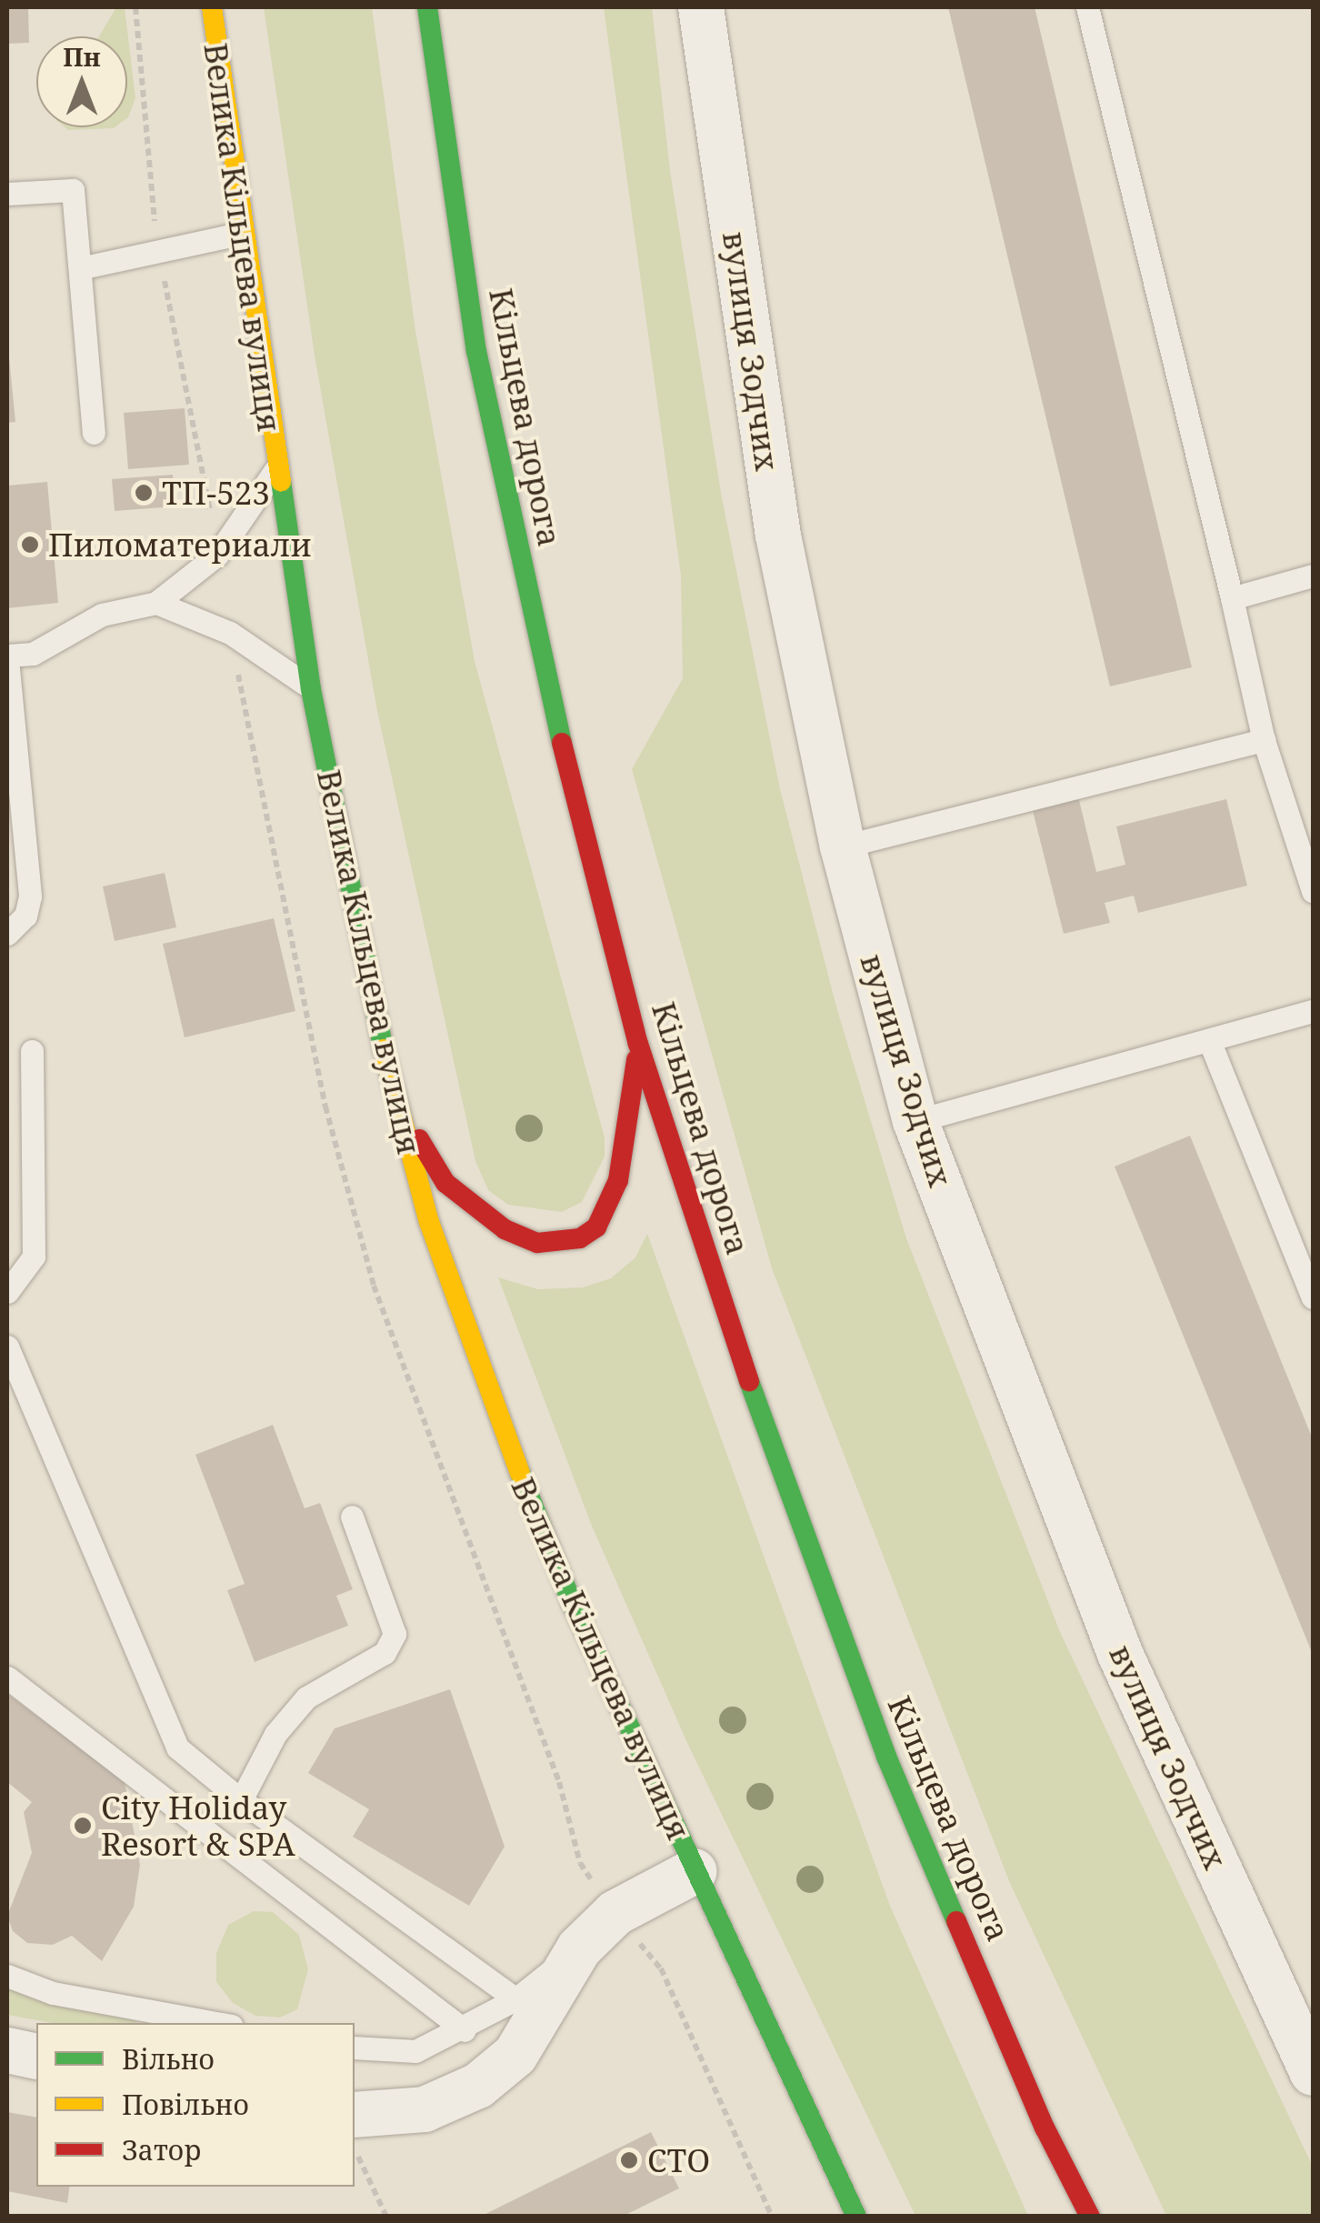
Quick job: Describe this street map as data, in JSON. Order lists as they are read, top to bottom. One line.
{"streets":{"highway":["Велика Кільцева вулиця","Кільцева дорога"],"street":["вулиця Зодчих"]},"places":["ТП-523","Пиломатериали","City Holiday Resort & SPA","СТО"],"legend":["Вільно","Повільно","Затор"],"north":"top"}
